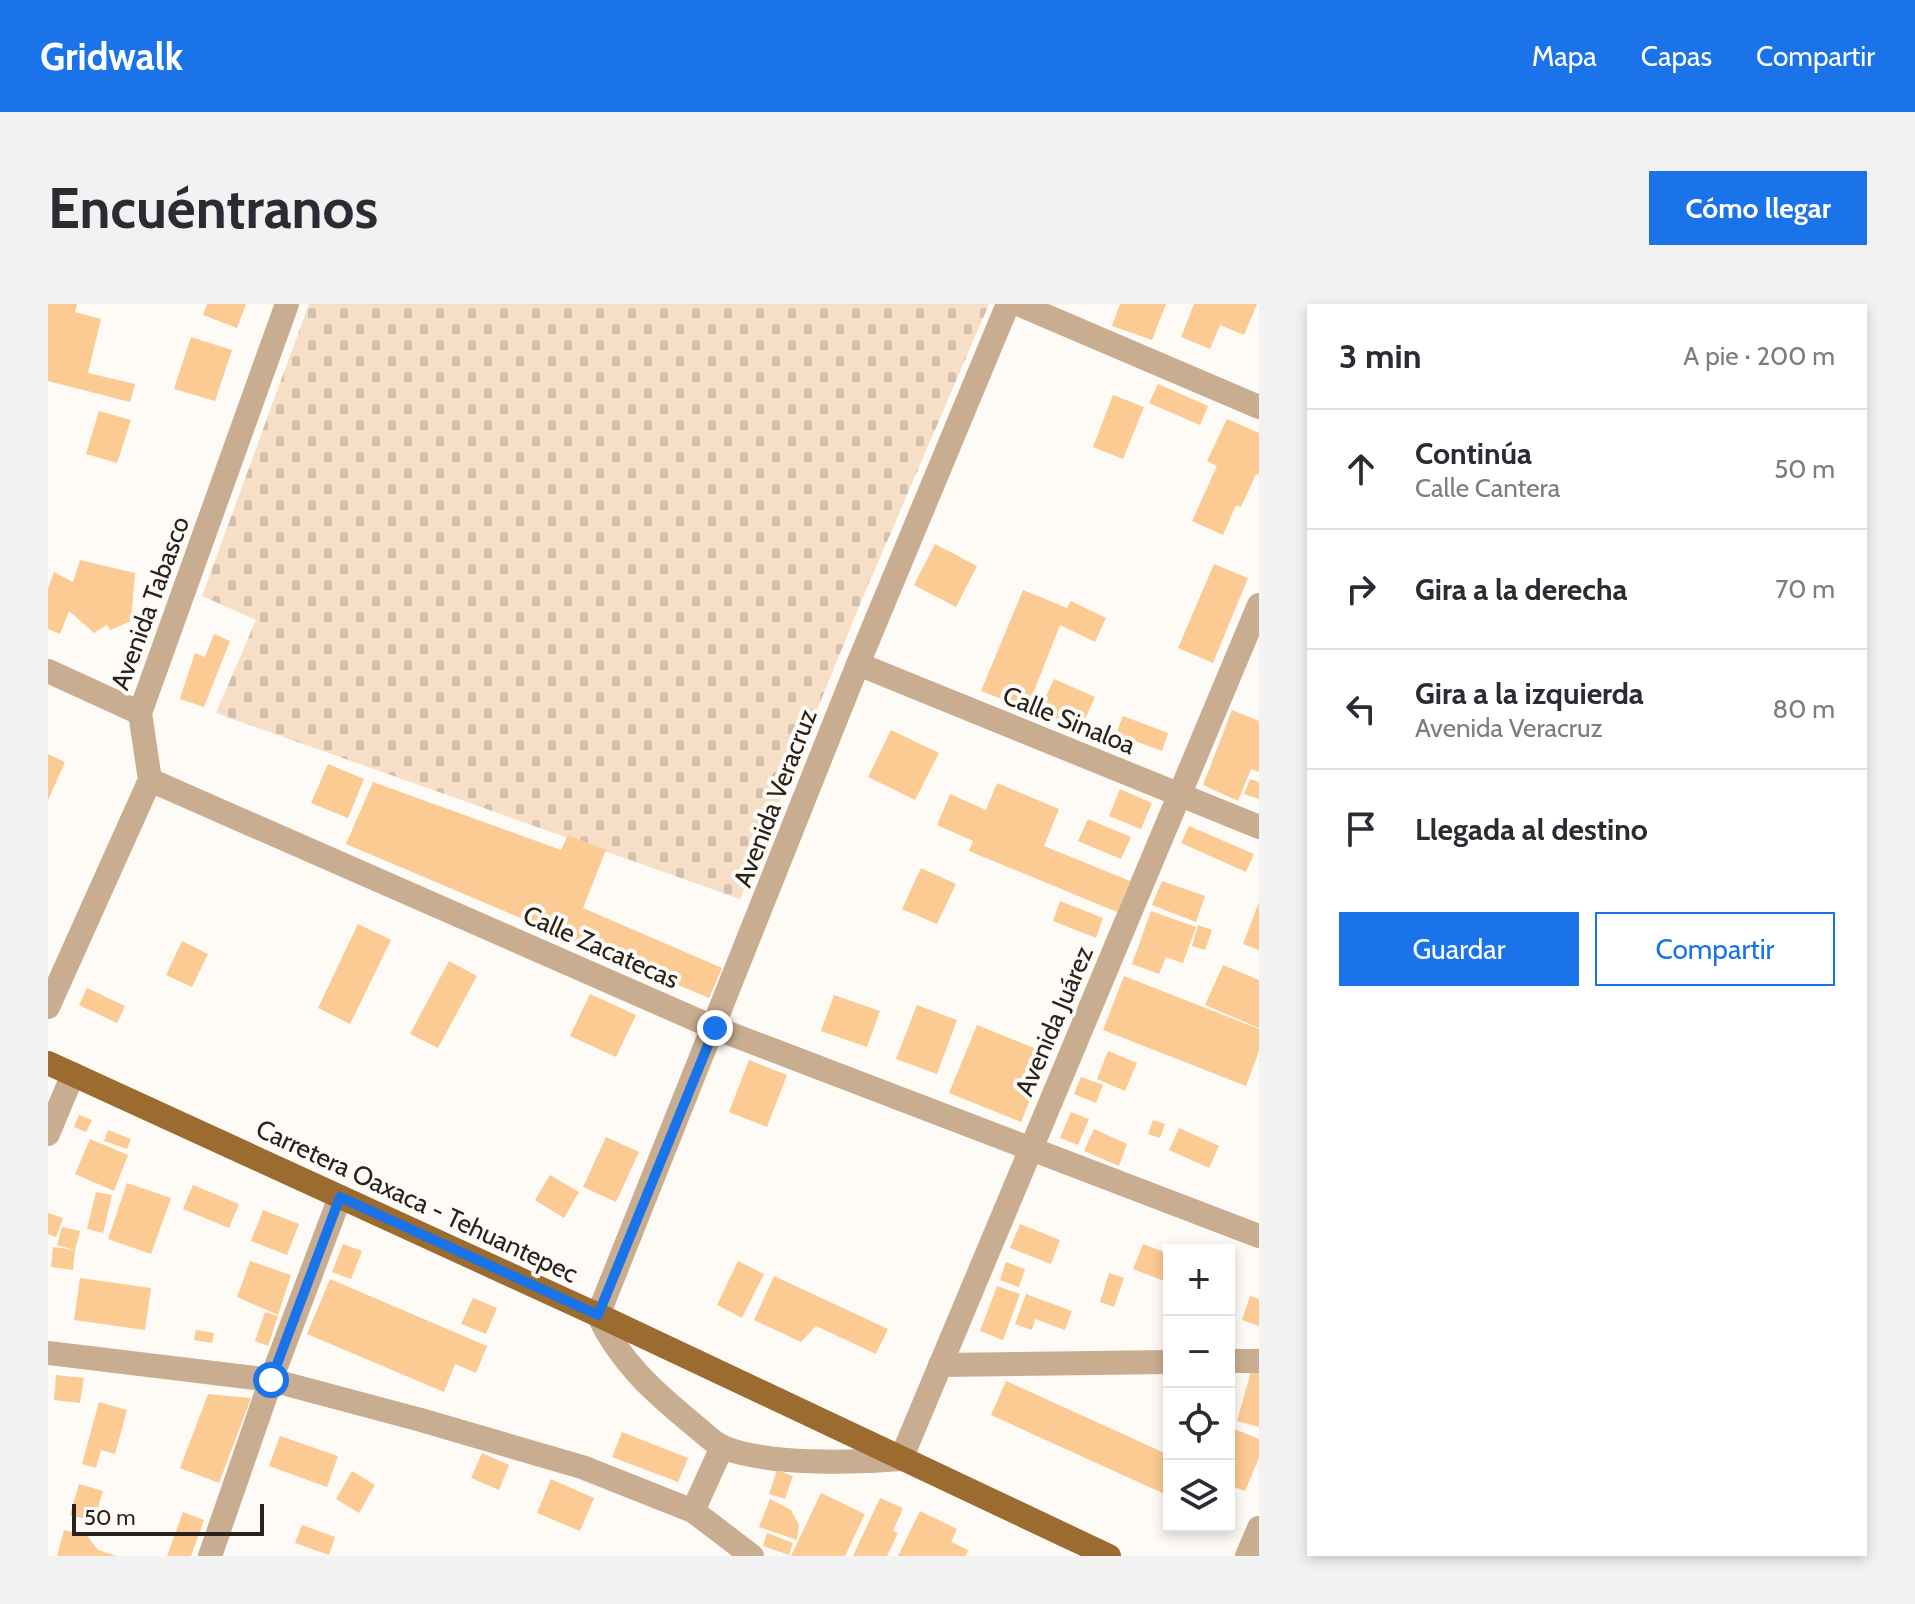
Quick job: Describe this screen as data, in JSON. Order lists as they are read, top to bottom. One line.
{"streets":{"main road":["Carretera Oaxaca - Tehuantepec"],"street":["Avenida Tabasco","Calle Sinaloa","Avenida Veracruz","Calle Zacatecas","Avenida Juárez"]},"crossings":[["Avenida Tabasco","Calle Zacatecas"],["Calle Sinaloa","Avenida Veracruz"],["Calle Sinaloa","Avenida Juárez"],["Avenida Veracruz","Calle Zacatecas"],["Avenida Veracruz","Carretera Oaxaca - Tehuantepec"],["Calle Zacatecas","Avenida Juárez"],["Avenida Juárez","Carretera Oaxaca - Tehuantepec"]],"scale_bar":"50 m","page":{"header":"Gridwalk","nav":["Mapa","Capas","Compartir"],"buttons":["Cómo llegar",["Guardar","Compartir"]],"title":"Encuéntranos","heading":["3 min","A pie · 200 m"],"list":[["Continúa","Calle Cantera","50 m"],["Gira a la derecha","70 m"],["Gira a la izquierda","Avenida Veracruz","80 m"],"Llegada al destino"],"map_buttons":["+","−"],"scale":"50 m"}}
